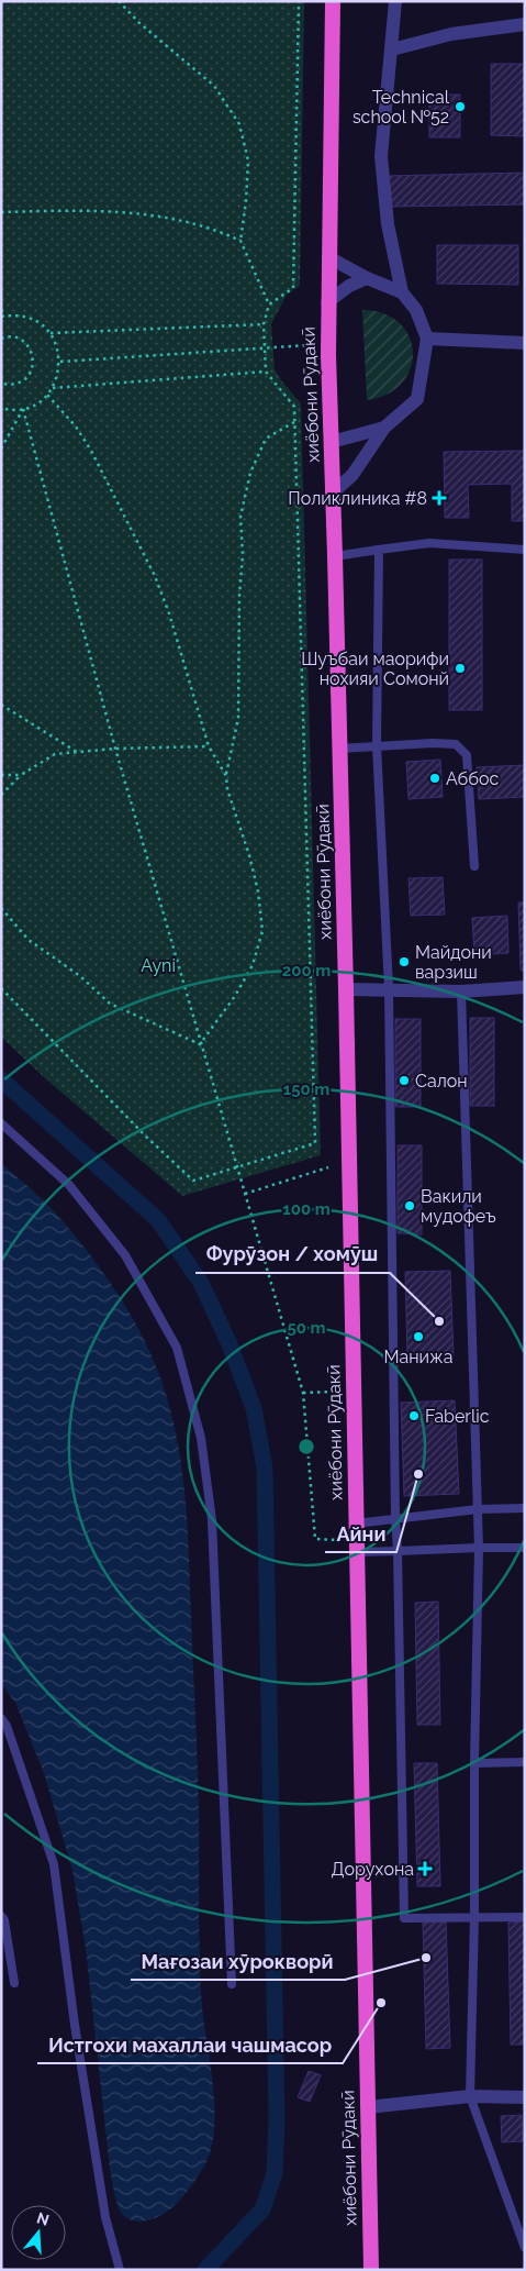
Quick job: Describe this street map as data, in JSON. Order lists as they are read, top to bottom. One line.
{"streets":{"highway":["хиёбони Рӯдакӣ"]},"parks":["Ayni"],"places":{"other":["Technical school №52","Шуъбаи маорифи нохияи Сомонй","Аббос","Майдони варзиш","Салон","Вакили мудофеъ","Фурӯзон / хомӯш","Манижа","Faberlic","Айни","Мағозаи хӯрокворӣ","Истгохи махаллаи чашмасор"],"health":["Поликлиника #8","Дорухона"]},"north":"top","rings":["200 m","150 m","100 m","50 m"]}
